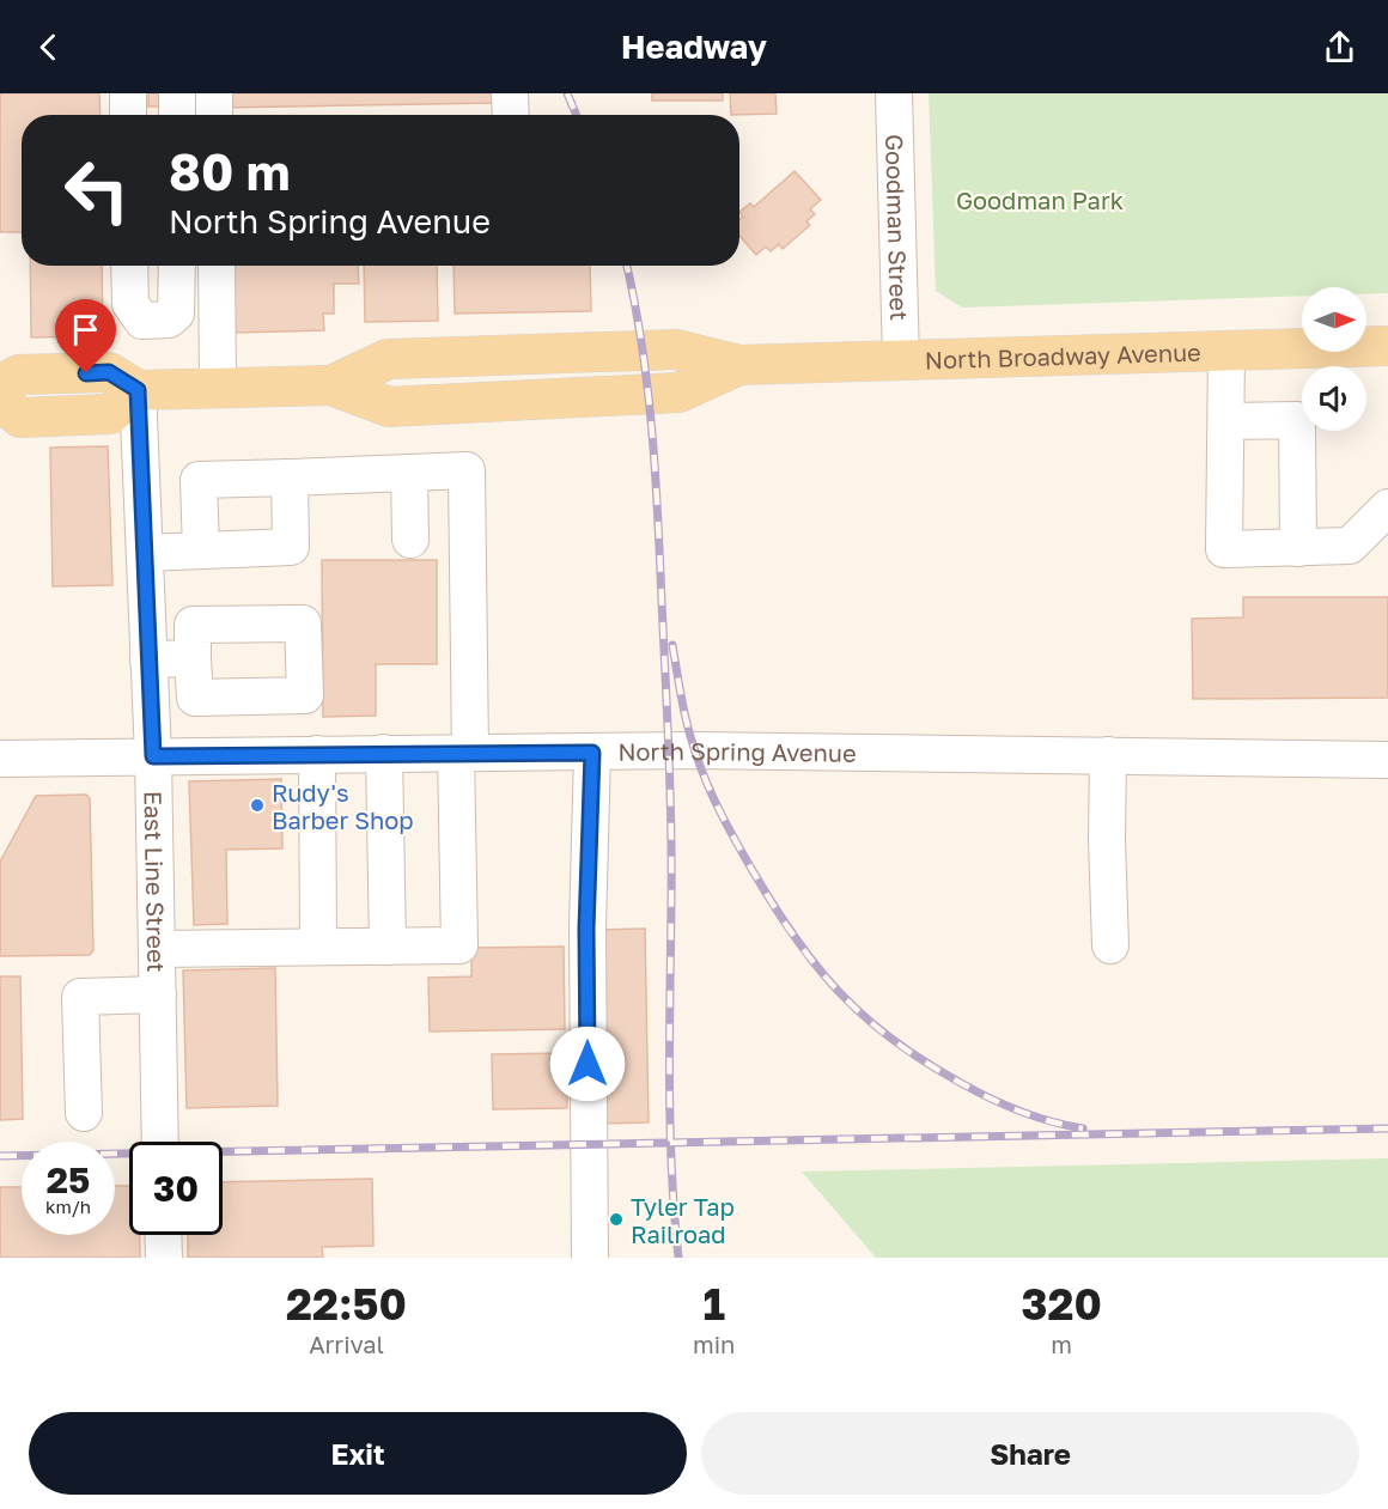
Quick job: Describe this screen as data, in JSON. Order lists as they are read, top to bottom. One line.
{"streets":{"main road":["North Broadway Avenue"],"street":["Goodman Street","North Spring Avenue","East Line Street"]},"crossings":[["Goodman Street","North Broadway Avenue"],["North Broadway Avenue","East Line Street"],["North Spring Avenue","East Line Street"]],"parks":["Goodman Park"],"places":["Rudy's Barber Shop","Tyler Tap Railroad"],"north":"right","page":{"header":"Headway","turn":["80 m","North Spring Avenue"],"speed":"25 km/h","limit":"30","eta":["22:50","Arrival","1","min","320","m"],"buttons":["Exit","Share"]}}
